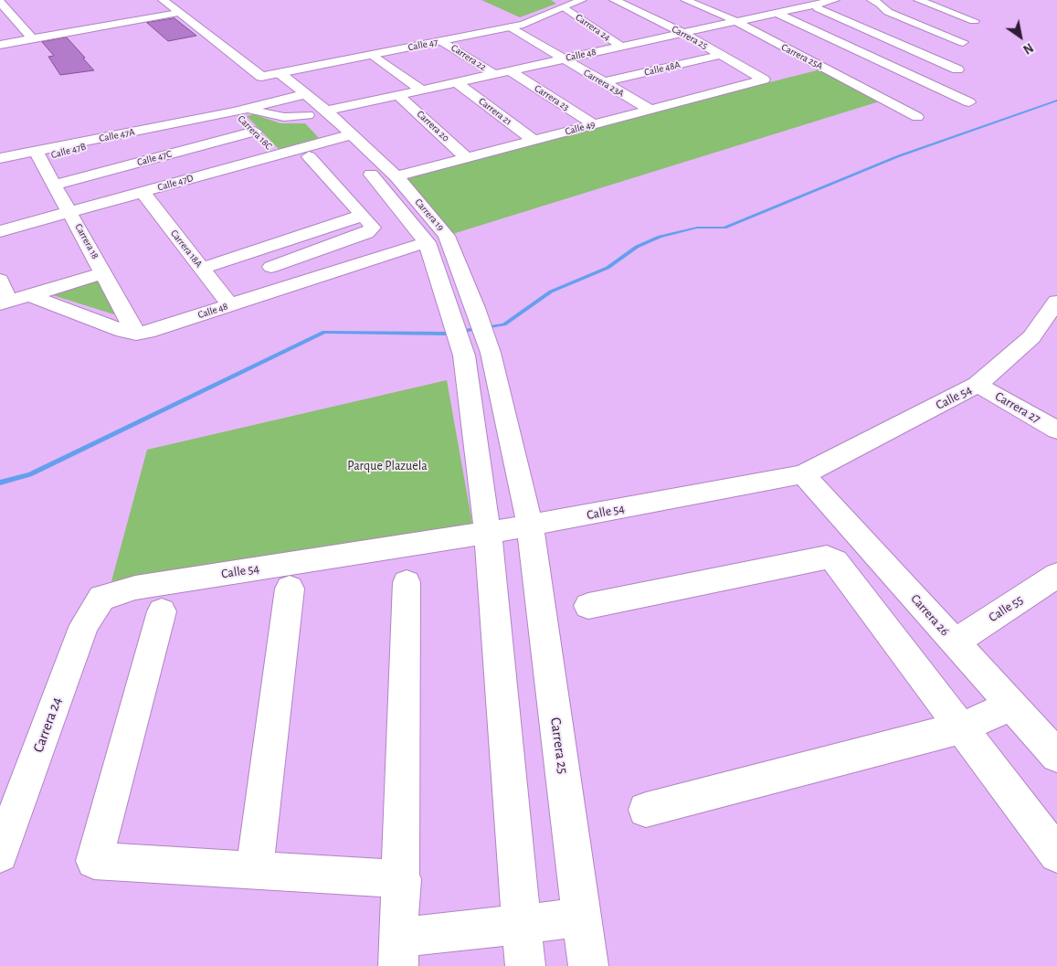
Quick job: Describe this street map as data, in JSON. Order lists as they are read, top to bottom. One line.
{"streets":{"street":["Carrera 24","Carrera 25","Calle 47","Calle 48","Carrera 25A","Carrera 22","Calle 48A","Carrera 23A","Carrera 23","Carrera 21","Carrera 20","Calle 49","Carrera 18C","Calle 47A","Calle 47B","Calle 47C","Calle 47D","Carrera 19","Carrera 18","Carrera 18A","Calle 54","Carrera 27","Calle 55","Carrera 26"]},"crossings":[["Carrera 24","Calle 47"],["Carrera 24","Calle 48"],["Carrera 24","Calle 54"],["Carrera 25","Calle 48"],["Carrera 25","Calle 48A"],["Carrera 25","Calle 49"],["Carrera 25","Carrera 19"],["Carrera 25","Calle 54"],["Calle 47","Carrera 22"],["Calle 47","Carrera 23A"],["Calle 47","Carrera 20"],["Calle 47","Carrera 19"],["Calle 48","Carrera 25A"],["Calle 48","Carrera 22"],["Calle 48","Carrera 23A"],["Calle 48","Carrera 23"],["Calle 48","Carrera 21"],["Calle 48","Carrera 20"],["Calle 48","Carrera 19"],["Calle 48","Carrera 18"],["Calle 48","Carrera 18A"],["Calle 48A","Carrera 23A"],["Carrera 23A","Calle 49"],["Carrera 23","Calle 49"],["Carrera 21","Calle 49"],["Carrera 20","Calle 49"],["Calle 49","Carrera 19"],["Carrera 18C","Calle 47A"],["Carrera 18C","Calle 47C"],["Carrera 18C","Calle 47D"],["Calle 47A","Calle 47B"],["Calle 47B","Carrera 18"],["Calle 47C","Carrera 18"],["Calle 47D","Carrera 19"],["Calle 47D","Carrera 18"],["Calle 47D","Carrera 18A"],["Carrera 19","Calle 54"],["Calle 54","Carrera 27"],["Calle 54","Carrera 26"],["Calle 55","Carrera 26"]],"parks":["Parque Plazuela"],"north":"bottom right"}
